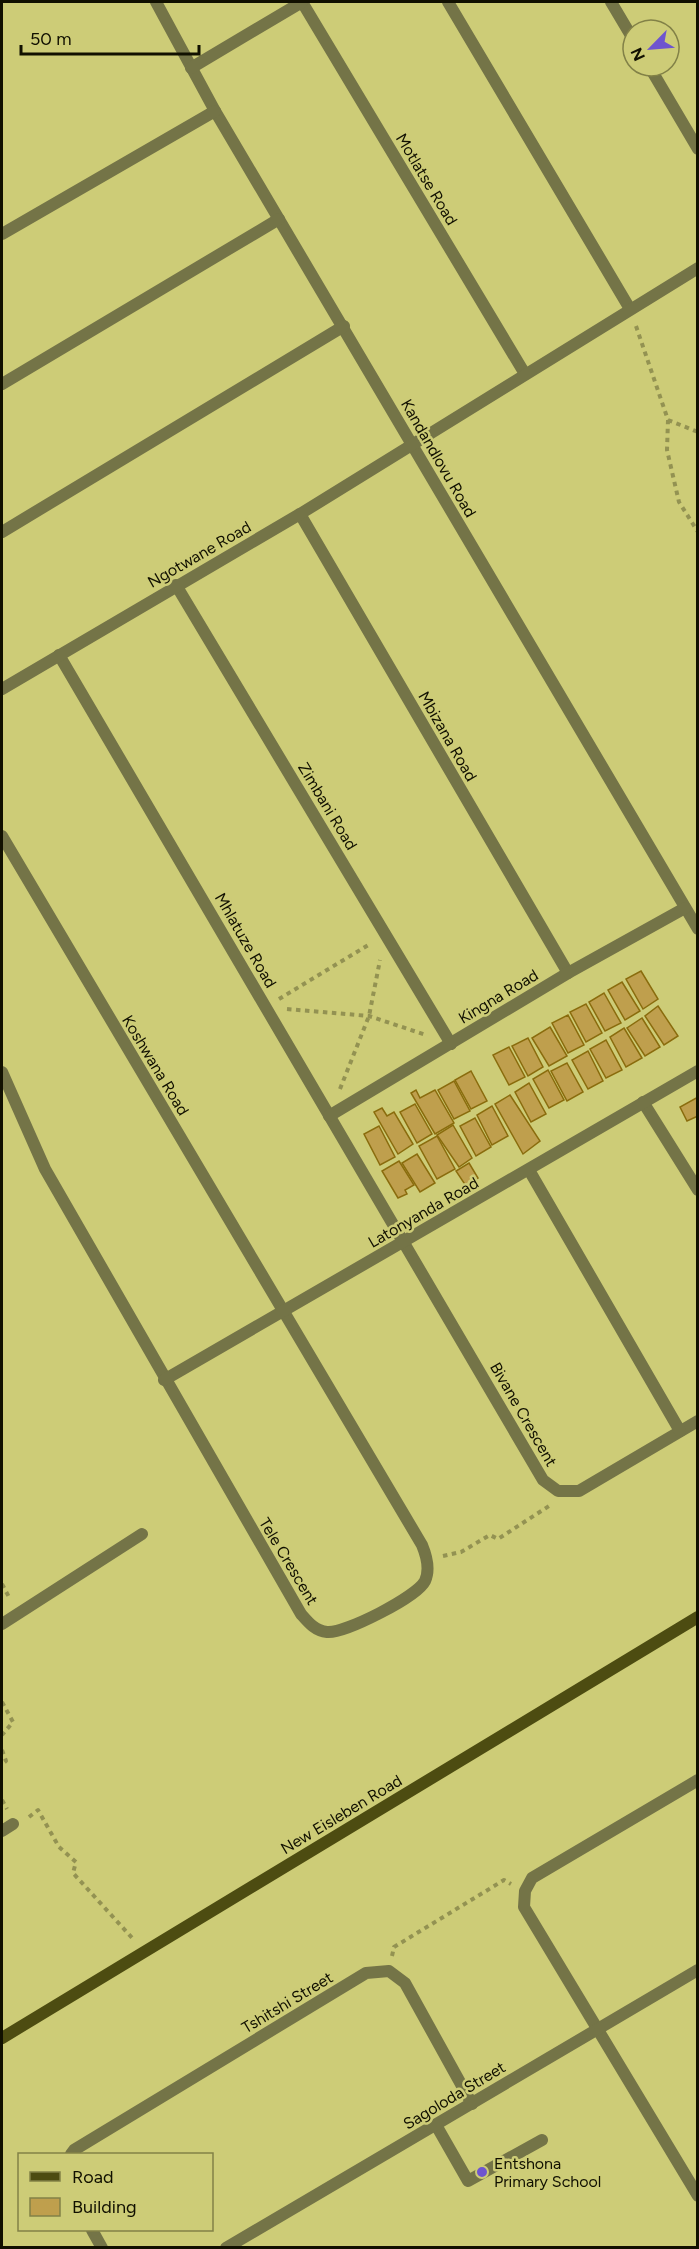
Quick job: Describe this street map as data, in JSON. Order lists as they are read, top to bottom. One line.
{"streets":{"main road":["New Eisleben Road"],"street":["Motlatse Road","Kandandlovu Road","Ngotwane Road","Mbizana Road","Zimbani Road","Mhlatuze Road","Kingna Road","Koshwana Road","Latonyanda Road","Bivane Crescent","Tele Crescent","Tshitshi Street","Sagoloda Street"]},"crossings":[["Motlatse Road","Ngotwane Road"],["Kandandlovu Road","Ngotwane Road"],["Kandandlovu Road","Kingna Road"],["Ngotwane Road","Mbizana Road"],["Ngotwane Road","Zimbani Road"],["Ngotwane Road","Mhlatuze Road"],["Mbizana Road","Kingna Road"],["Zimbani Road","Kingna Road"],["Mhlatuze Road","Kingna Road"],["Mhlatuze Road","Latonyanda Road"],["Mhlatuze Road","Bivane Crescent"],["Koshwana Road","Latonyanda Road"],["Latonyanda Road","Bivane Crescent"],["Latonyanda Road","Tele Crescent"]],"places":["Entshona Primary School"],"legend":["Road","Building"],"scale_bar":"50 m","north":"bottom left"}
